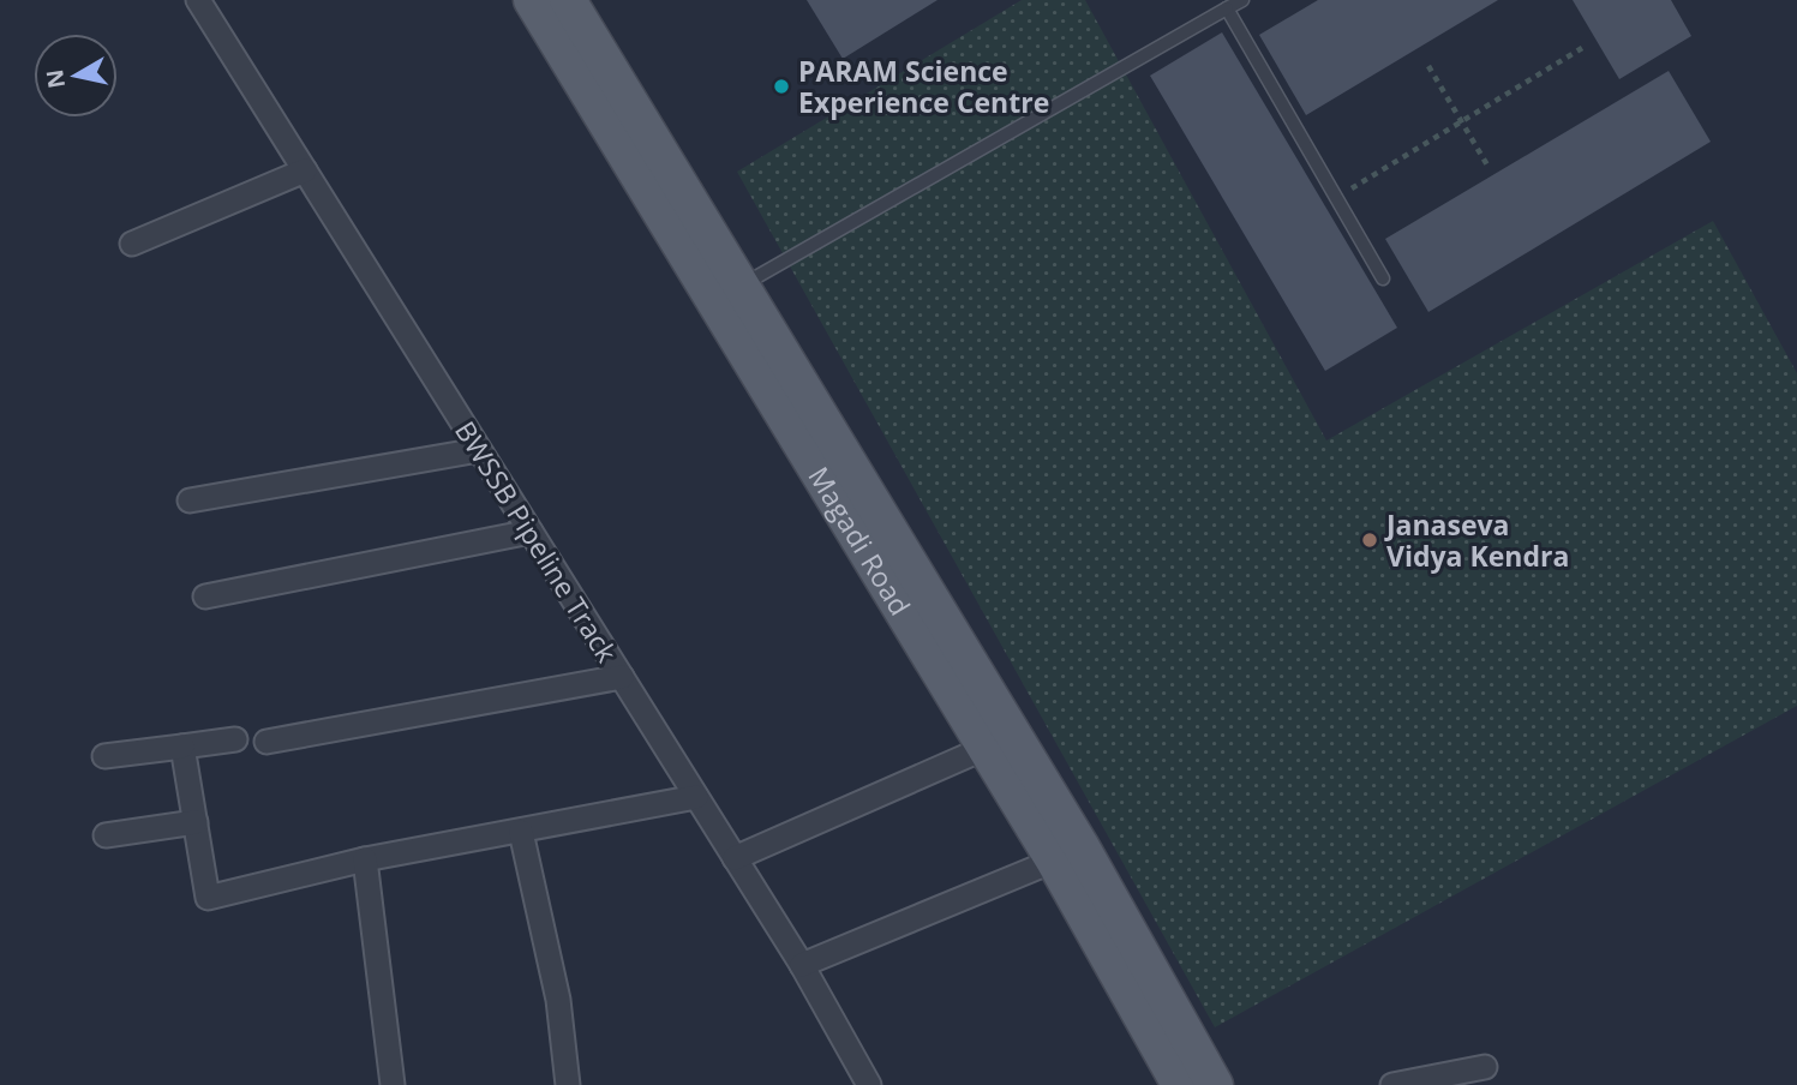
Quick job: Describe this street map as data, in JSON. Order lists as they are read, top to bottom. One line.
{"streets":{"main road":["Magadi Road"],"street":["BWSSB Pipeline Track"]},"places":["PARAM Science Experience Centre","Janaseva Vidya Kendra"],"north":"left"}
